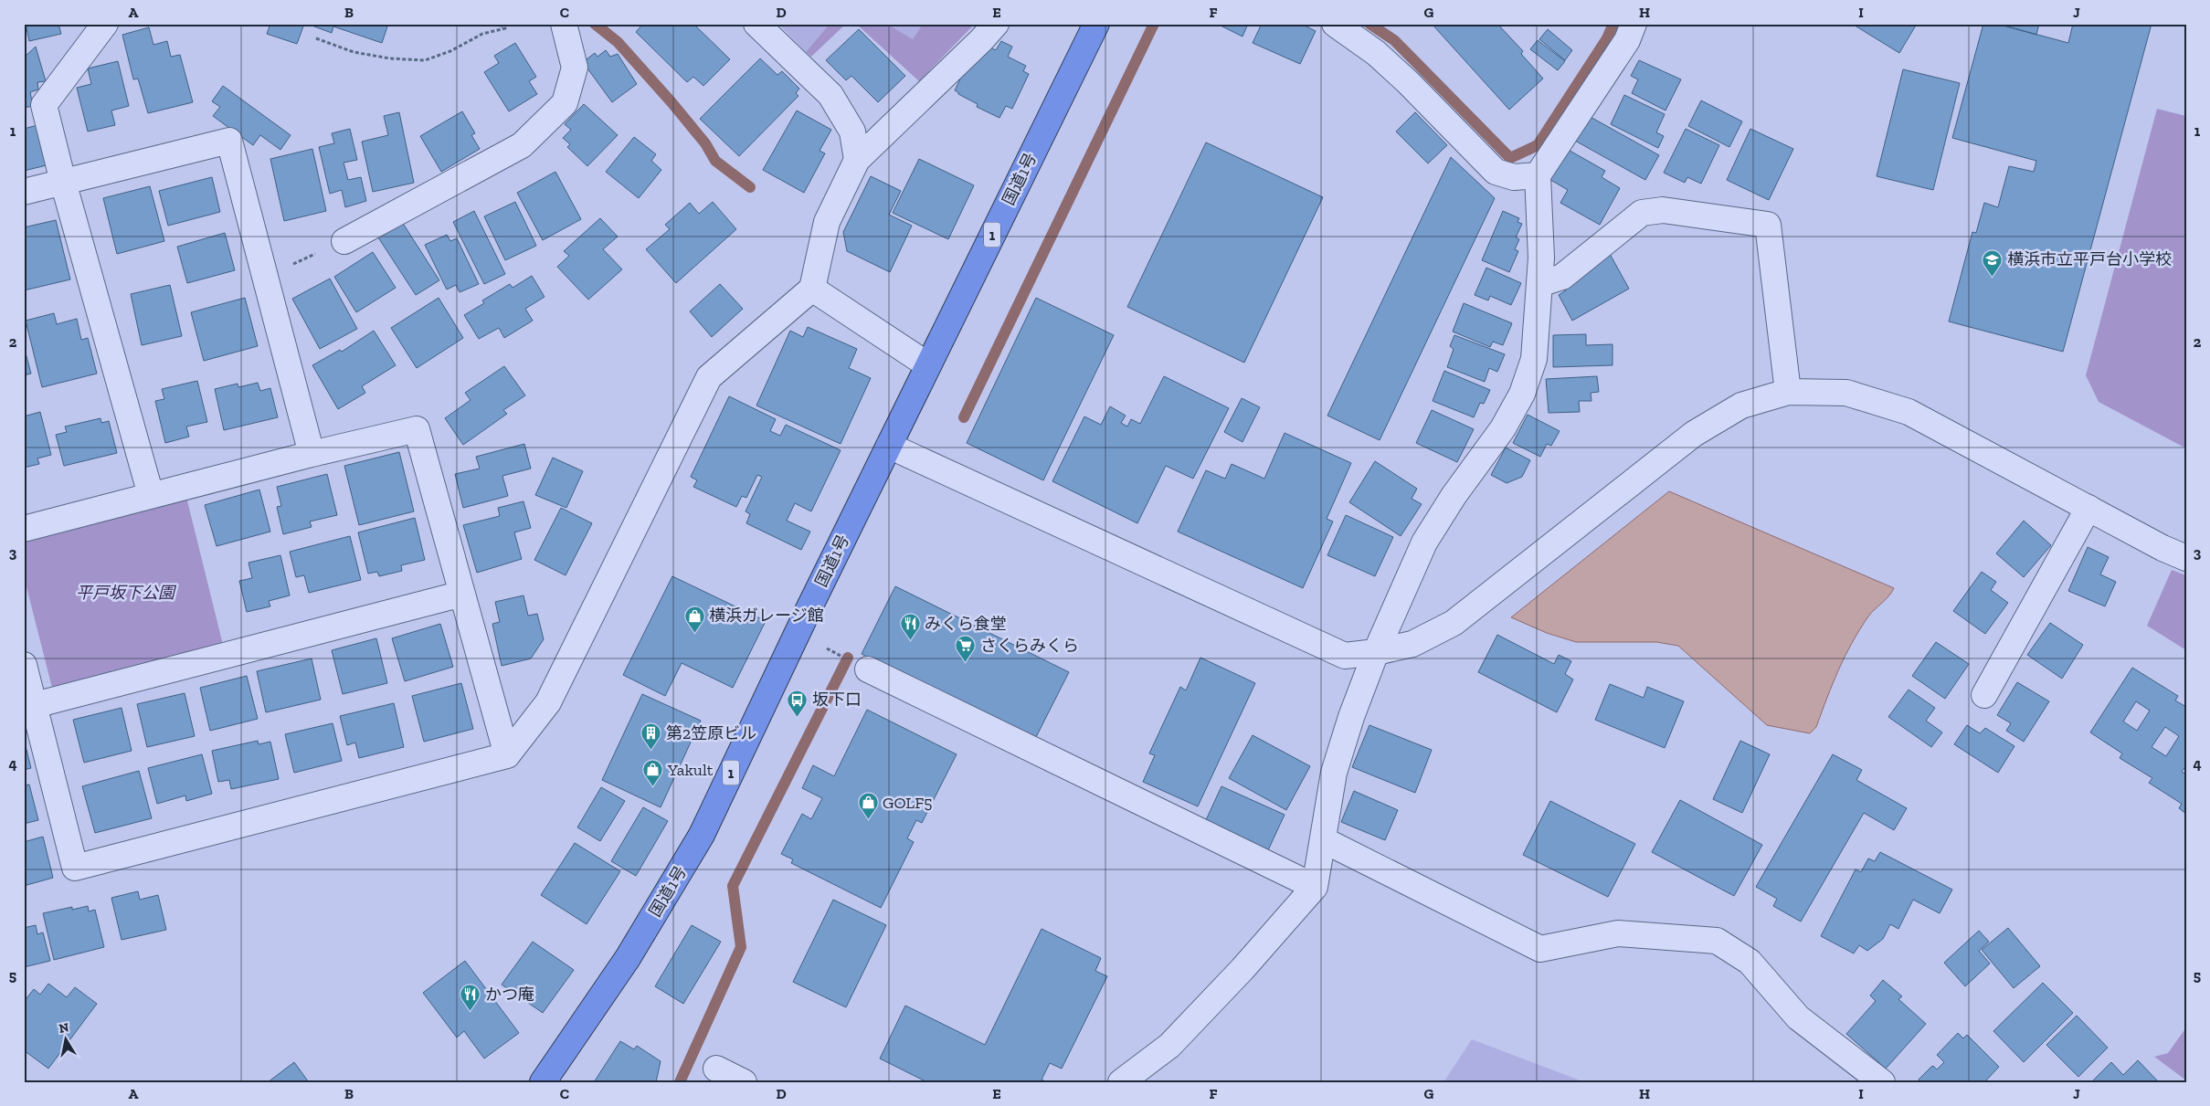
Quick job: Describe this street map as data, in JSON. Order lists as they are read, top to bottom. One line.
{"streets":{"highway":["国道1号","1"]},"parks":["平戸坂下公園"],"places":{"school or university":["横浜市立平戸台小学校"],"shop":["横浜ガレージ館","Yakult","GOLF5"],"restaurant":["みくら食堂","かつ庵"],"supermarket":["さくらみくら"],"bus stop":["坂下口"],"building":["第2笠原ビル"]},"north":"top","grid":{"columns":["A","B","C","D","E","F","G","H","I","J"],"rows":["1","2","3","4","5"]}}
